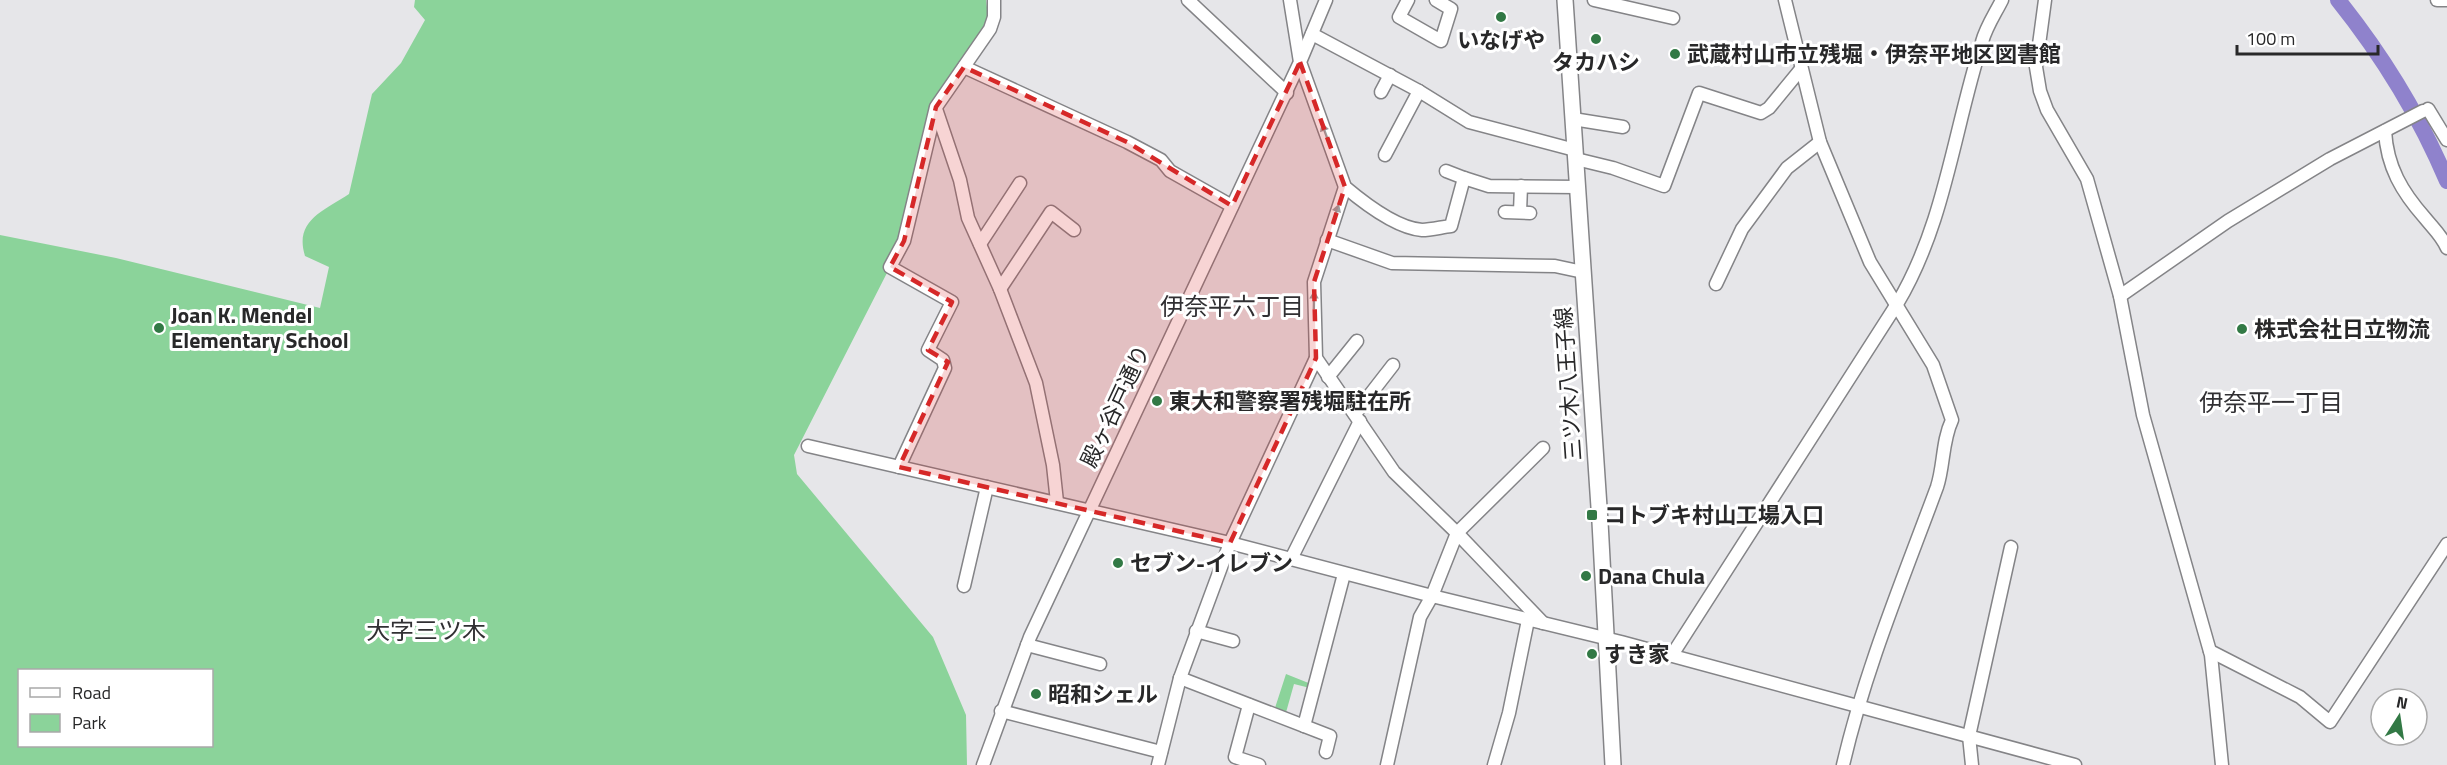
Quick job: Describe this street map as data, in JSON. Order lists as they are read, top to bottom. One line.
{"streets":{"main road":["三ツ木八王子線"],"street":["殿ヶ谷戸通り"]},"districts":["伊奈平六丁目","伊奈平一丁目","大字三ツ木"],"places":{"other":["いなげや","タカハシ","武蔵村山市立残堀・伊奈平地区図書館","Joan K. Mendel Elementary School","株式会社日立物流","東大和警察署残堀駐在所","セブン-イレブン","Dana Chula","すき家","昭和シェル"],"transit":["コトブキ村山工場入口"]},"legend":["Road","Park"],"scale_bar":"100 m","north":"top"}
